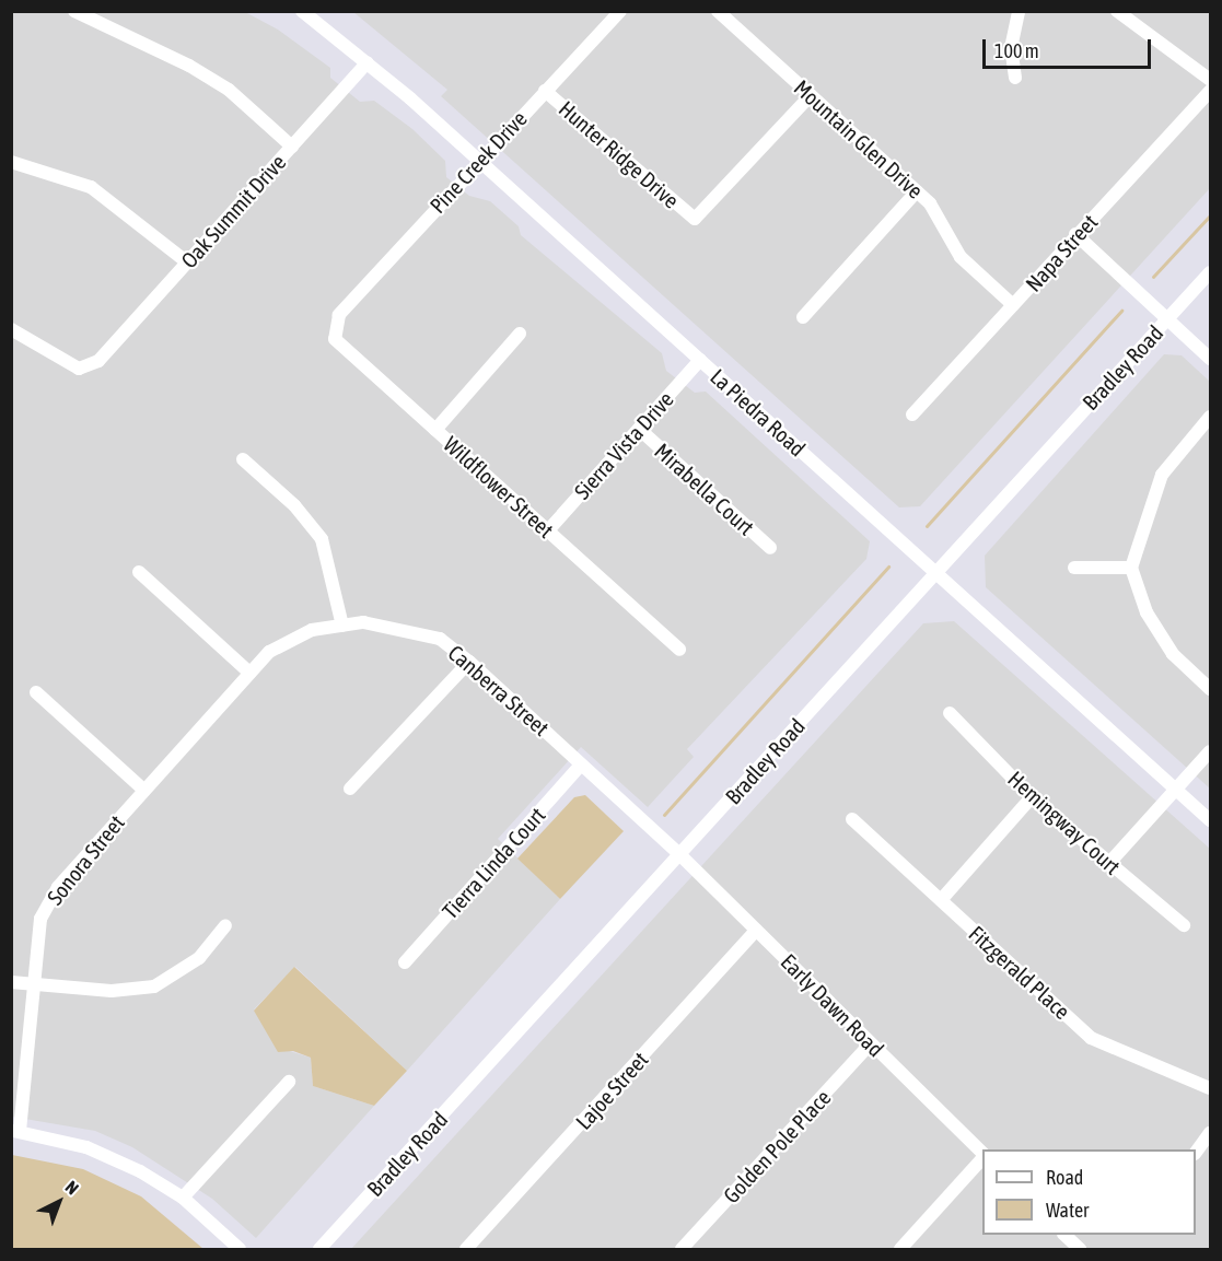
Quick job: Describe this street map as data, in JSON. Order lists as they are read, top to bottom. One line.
{"streets":{"street":["Mountain Glen Drive","Hunter Ridge Drive","Pine Creek Drive","Oak Summit Drive","Napa Street","Bradley Road","La Piedra Road","Sierra Vista Drive","Wildflower Street","Mirabella Court","Canberra Street","Hemingway Court","Sonora Street","Tierra Linda Court","Fitzgerald Place","Early Dawn Road","Lajoe Street","Golden Pole Place"]},"crossings":[["Mountain Glen Drive","Hunter Ridge Drive"],["Mountain Glen Drive","Napa Street"],["Hunter Ridge Drive","Pine Creek Drive"],["Pine Creek Drive","La Piedra Road"],["Pine Creek Drive","Wildflower Street"],["Oak Summit Drive","La Piedra Road"],["Bradley Road","La Piedra Road"],["Bradley Road","Canberra Street"],["Bradley Road","Early Dawn Road"],["La Piedra Road","Sierra Vista Drive"],["Sierra Vista Drive","Wildflower Street"],["Sierra Vista Drive","Mirabella Court"],["Canberra Street","Sonora Street"],["Canberra Street","Tierra Linda Court"],["Canberra Street","Early Dawn Road"],["Early Dawn Road","Lajoe Street"],["Early Dawn Road","Golden Pole Place"]],"legend":["Road","Water"],"scale_bar":"100 m","north":"top right"}
